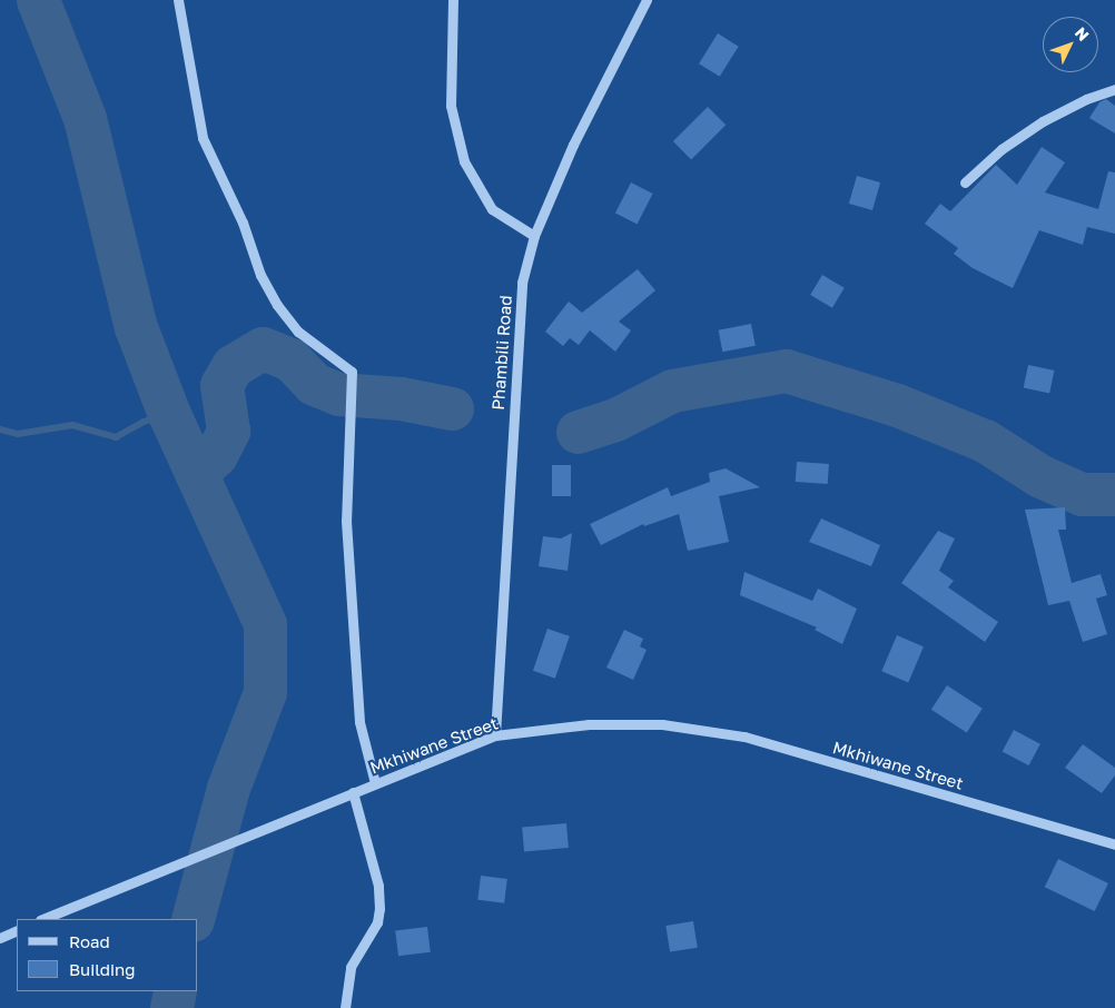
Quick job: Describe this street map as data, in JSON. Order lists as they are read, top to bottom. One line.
{"streets":{"street":["Phambili Road","Mkhiwane Street"]},"crossings":[["Phambili Road","Mkhiwane Street"]],"legend":["Road","Building"],"north":"top right"}
